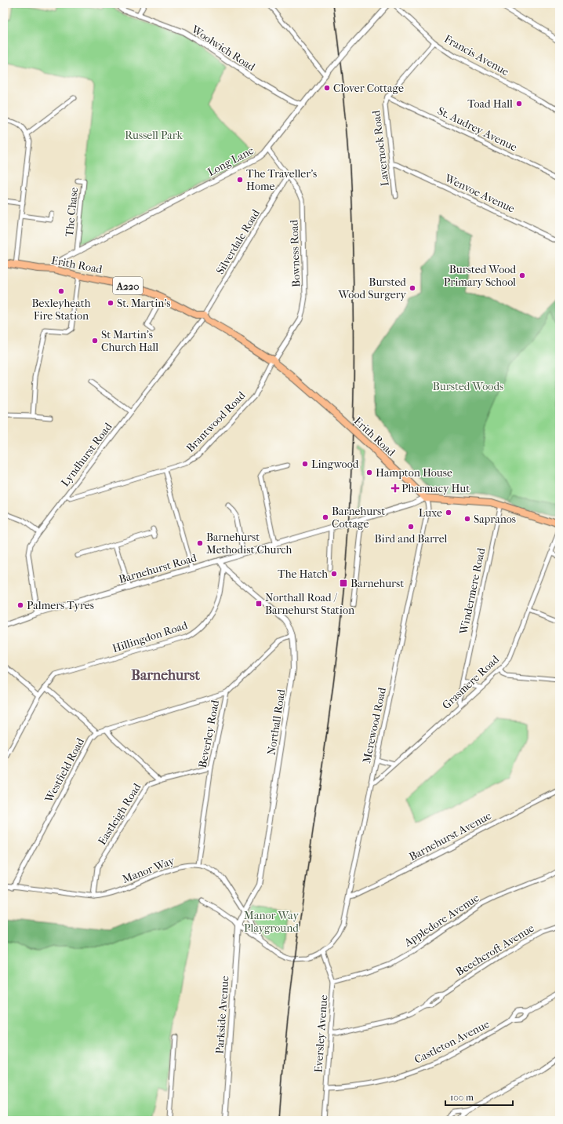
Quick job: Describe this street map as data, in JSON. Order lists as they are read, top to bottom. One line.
{"streets":{"main road":["Erith Road","A220"],"street":["Woolwich Road","Francis Avenue","St. Audrey Avenue","Lavernock Road","Long Lane","Wenvoe Avenue","The Chase","Silverdale Road","Bowness Road","Brantwood Road","Lyndhurst Road","Barnehurst Road","Windermere Road","Hillingdon Road","Grasmere Road","Northall Road","Merewood Road","Beverley Road","Westfield Road","Eastleigh Road","Barnehurst Avenue","Manor Way","Appledore Avenue","Beechcroft Avenue","Parkside Avenue","Eversley Avenue","Castleton Avenue"]},"crossings":[["Woolwich Road","Long Lane"],["Francis Avenue","Lavernock Road"],["St. Audrey Avenue","Lavernock Road"],["Lavernock Road","Wenvoe Avenue"],["Long Lane","The Chase"],["Long Lane","Bowness Road"],["Long Lane","Erith Road"],["Silverdale Road","Bowness Road"],["Silverdale Road","Erith Road"],["Silverdale Road","Lyndhurst Road"],["Bowness Road","Erith Road"],["Bowness Road","Brantwood Road"],["Erith Road","Brantwood Road"],["Erith Road","Lyndhurst Road"],["Erith Road","Barnehurst Road"],["Erith Road","Merewood Road"],["Brantwood Road","Lyndhurst Road"],["Lyndhurst Road","Barnehurst Road"],["Barnehurst Road","Northall Road"],["Barnehurst Road","Merewood Road"],["Windermere Road","Grasmere Road"],["Hillingdon Road","Northall Road"],["Grasmere Road","Merewood Road"],["Northall Road","Beverley Road"],["Northall Road","Manor Way"],["Northall Road","Parkside Avenue"],["Merewood Road","Barnehurst Avenue"],["Merewood Road","Manor Way"],["Merewood Road","Parkside Avenue"],["Merewood Road","Eversley Avenue"],["Beverley Road","Westfield Road"],["Beverley Road","Eastleigh Road"],["Beverley Road","Manor Way"],["Westfield Road","Manor Way"],["Eastleigh Road","Manor Way"],["Manor Way","Parkside Avenue"],["Appledore Avenue","Eversley Avenue"],["Beechcroft Avenue","Eversley Avenue"],["Eversley Avenue","Castleton Avenue"]],"districts":["Barnehurst"],"parks":["Russell Park","Bursted Woods","Manor Way Playground"],"places":{"other":["Clover Cottage","Toad Hall","The Traveller's Home","Bursted Wood Primary School","Bursted Wood Surgery","Bexleyheath Fire Station","St. Martin's","St Martin's Church Hall","Lingwood","Hampton House","Luxe","Barnehurst Cottage","Sapranos","Bird and Barrel","Barnehurst Methodist Church","The Hatch","Palmers Tyres"],"health":["Pharmacy Hut"],"transit":["Barnehurst","Northall Road / Barnehurst Station"]},"scale_bar":"100 m"}
